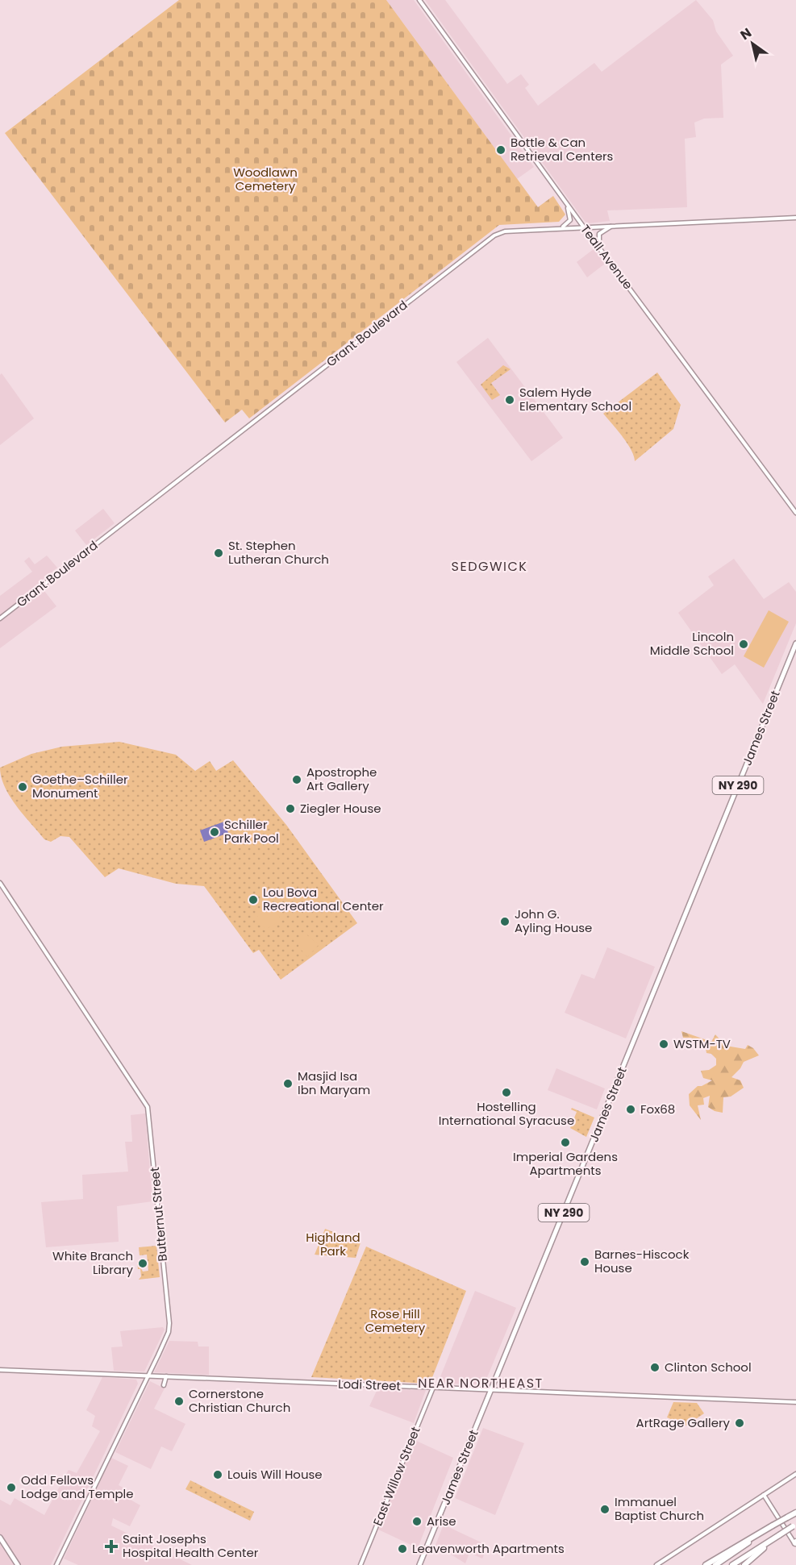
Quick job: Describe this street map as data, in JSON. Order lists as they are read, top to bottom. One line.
{"streets":{"main road":["James Street","NY 290"],"street":["Teall Avenue","Grant Boulevard","Butternut Street","Lodi Street","East Willow Street"]},"crossings":[["Teall Avenue","Grant Boulevard"],["James Street","Lodi Street"],["Butternut Street","Lodi Street"],["Lodi Street","East Willow Street"]],"districts":["SEDGWICK","NEAR NORTHEAST"],"parks":["Woodlawn Cemetery","Highland Park","Rose Hill Cemetery"],"places":{"other":["Bottle & Can Retrieval Centers","Salem Hyde Elementary School","St. Stephen Lutheran Church","Lincoln Middle School","Apostrophe Art Gallery","Goethe–Schiller Monument","Ziegler House","Schiller Park Pool","Lou Bova Recreational Center","John G. Ayling House","WSTM-TV","Masjid Isa Ibn Maryam","Hostelling International Syracuse","Fox68","Imperial Gardens Apartments","Barnes-Hiscock House","White Branch Library","Clinton School","Cornerstone Christian Church","ArtRage Gallery","Louis Will House","Odd Fellows Lodge and Temple","Immanuel Baptist Church","Arise","Leavenworth Apartments"],"health":["Saint Josephs Hospital Health Center"]},"north":"top left"}
